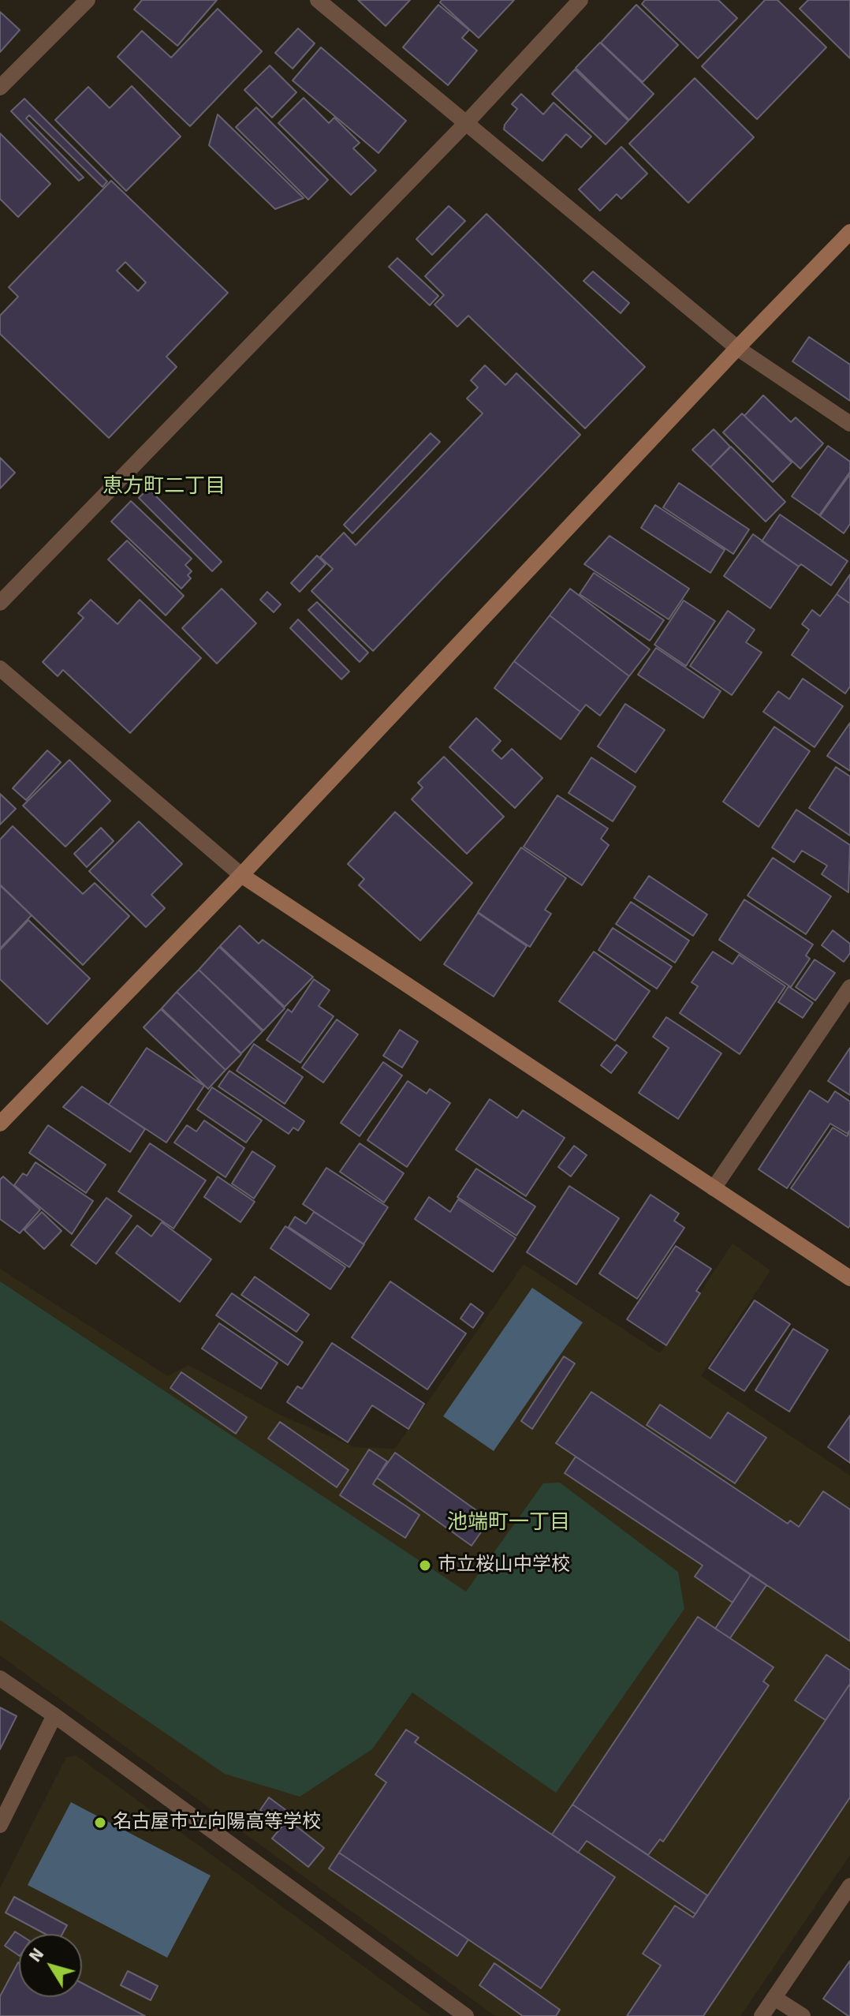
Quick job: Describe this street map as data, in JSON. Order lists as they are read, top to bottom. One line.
{"districts":["恵方町二丁目","池端町一丁目"],"places":["市立桜山中学校","名古屋市立向陽高等学校"],"north":"top left"}
